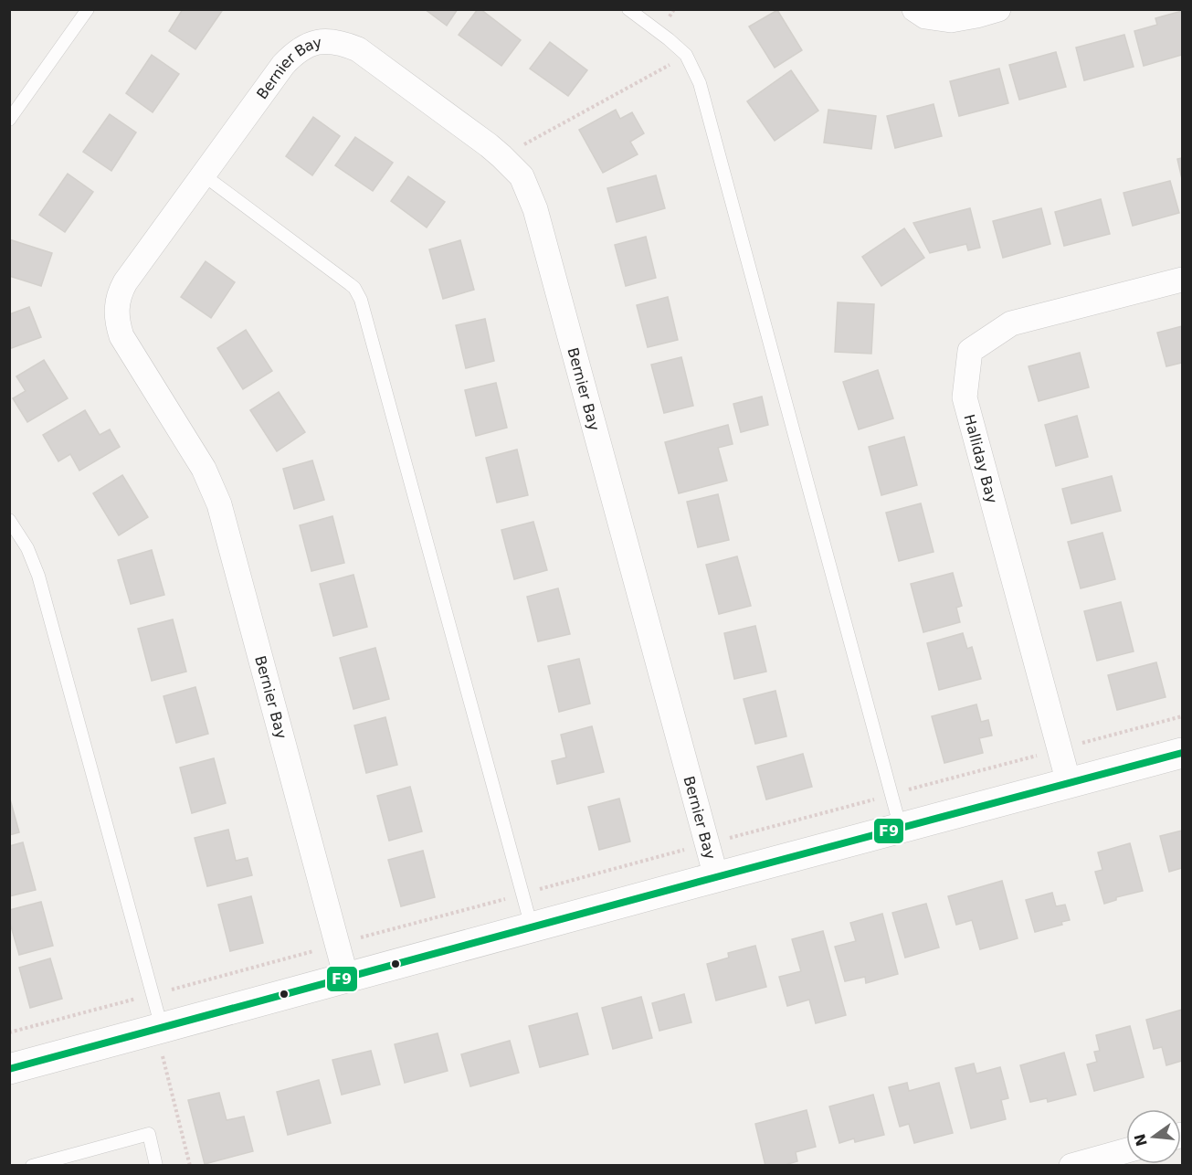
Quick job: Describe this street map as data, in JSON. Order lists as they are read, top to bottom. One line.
{"streets":{"street":["Bernier Bay","Halliday Bay"]},"lines":["transit line F9"],"north":"left"}
